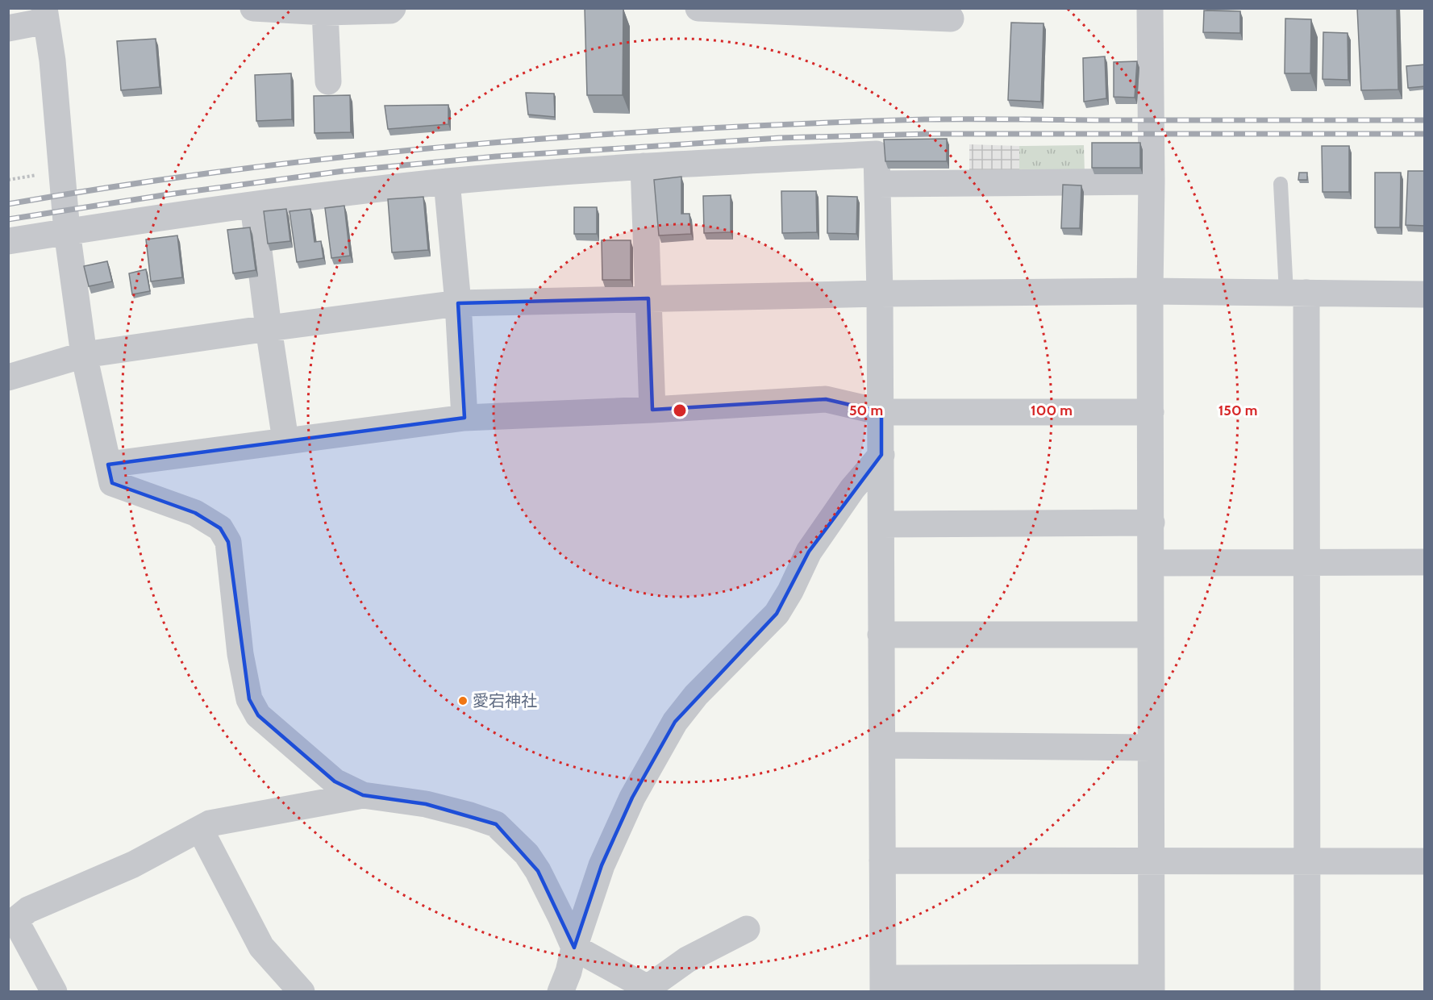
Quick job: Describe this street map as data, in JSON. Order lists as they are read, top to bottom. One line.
{"places":["愛宕神社"],"rings":["50 m","100 m","150 m"]}
